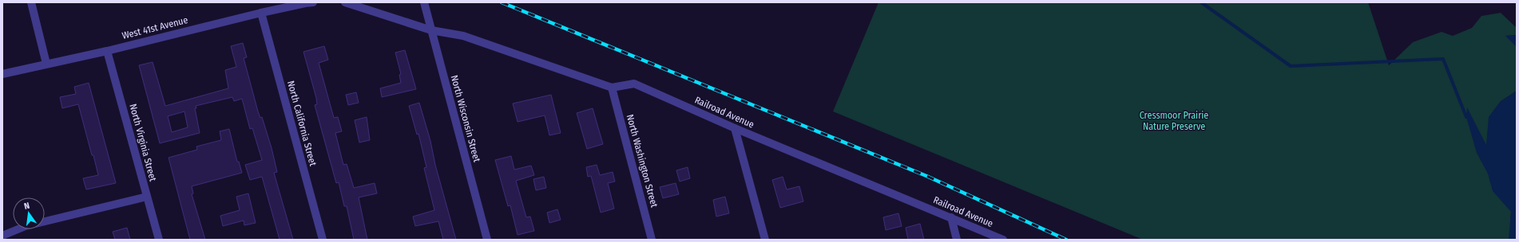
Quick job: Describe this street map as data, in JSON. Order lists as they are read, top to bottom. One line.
{"streets":{"street":["West 41st Avenue","Railroad Avenue","North Wisconsin Street","North California Street","North Virginia Street","North Washington Street"]},"crossings":[["West 41st Avenue","North California Street"],["West 41st Avenue","North Virginia Street"],["Railroad Avenue","North Wisconsin Street"],["Railroad Avenue","North Washington Street"]],"parks":["Cressmoor Prairie Nature Preserve"],"north":"top"}
